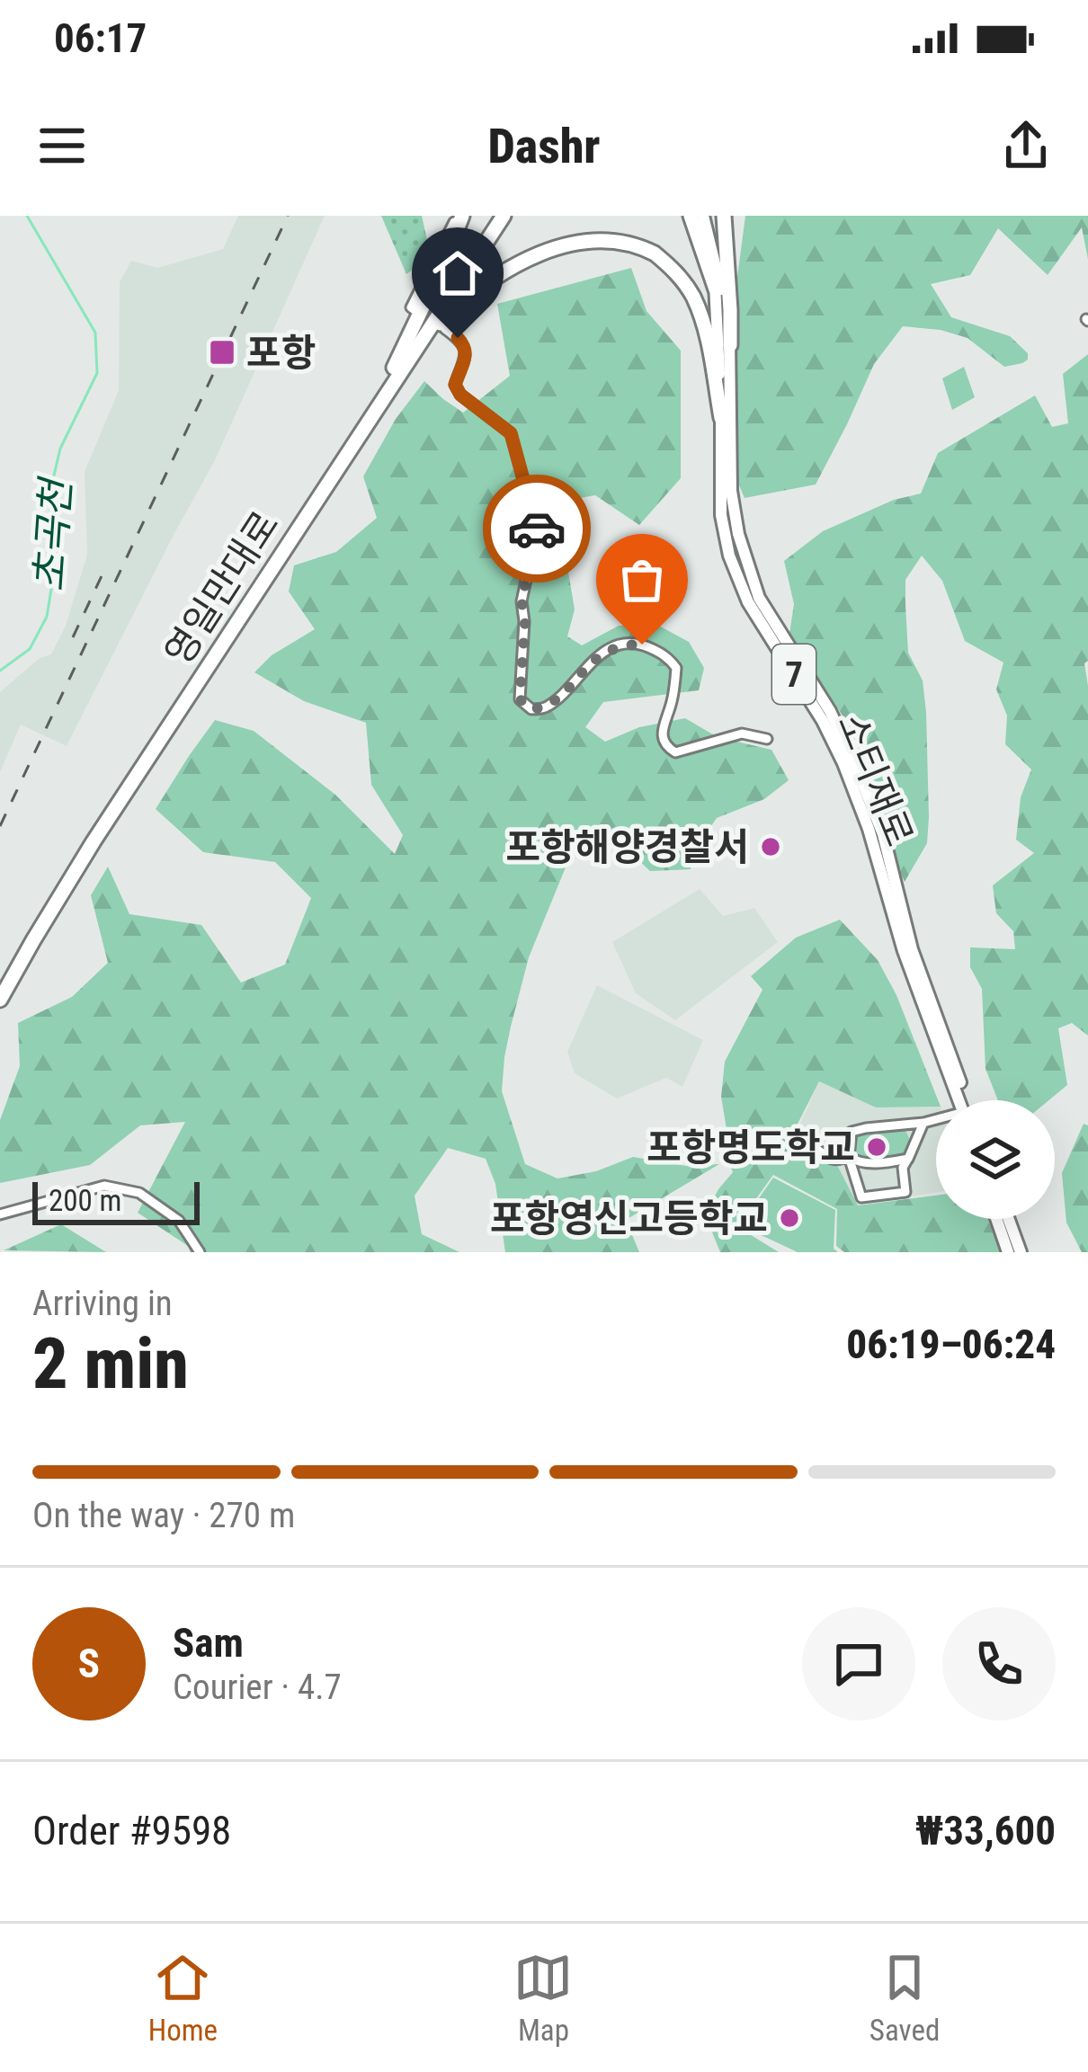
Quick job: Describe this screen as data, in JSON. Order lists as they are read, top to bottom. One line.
{"streets":{"highway":["영일만대로"],"main road":["7","소티재로"]},"water":["초곡천"],"places":{"transit":["포항"],"other":["포항해양경찰서","포항명도학교","포항영신고등학교"]},"scale_bar":"200 m","page":{"status":"06:17","header":"Dashr","scale":"200 m","heading":["2 min","Arriving in","06:19–06:24"],"panel":["Sam","Courier · 4.7","Order #9598","₩33,600"],"bar":"On the way · 270 m","round":"S","tabs":["Home","Map","Saved"]}}
